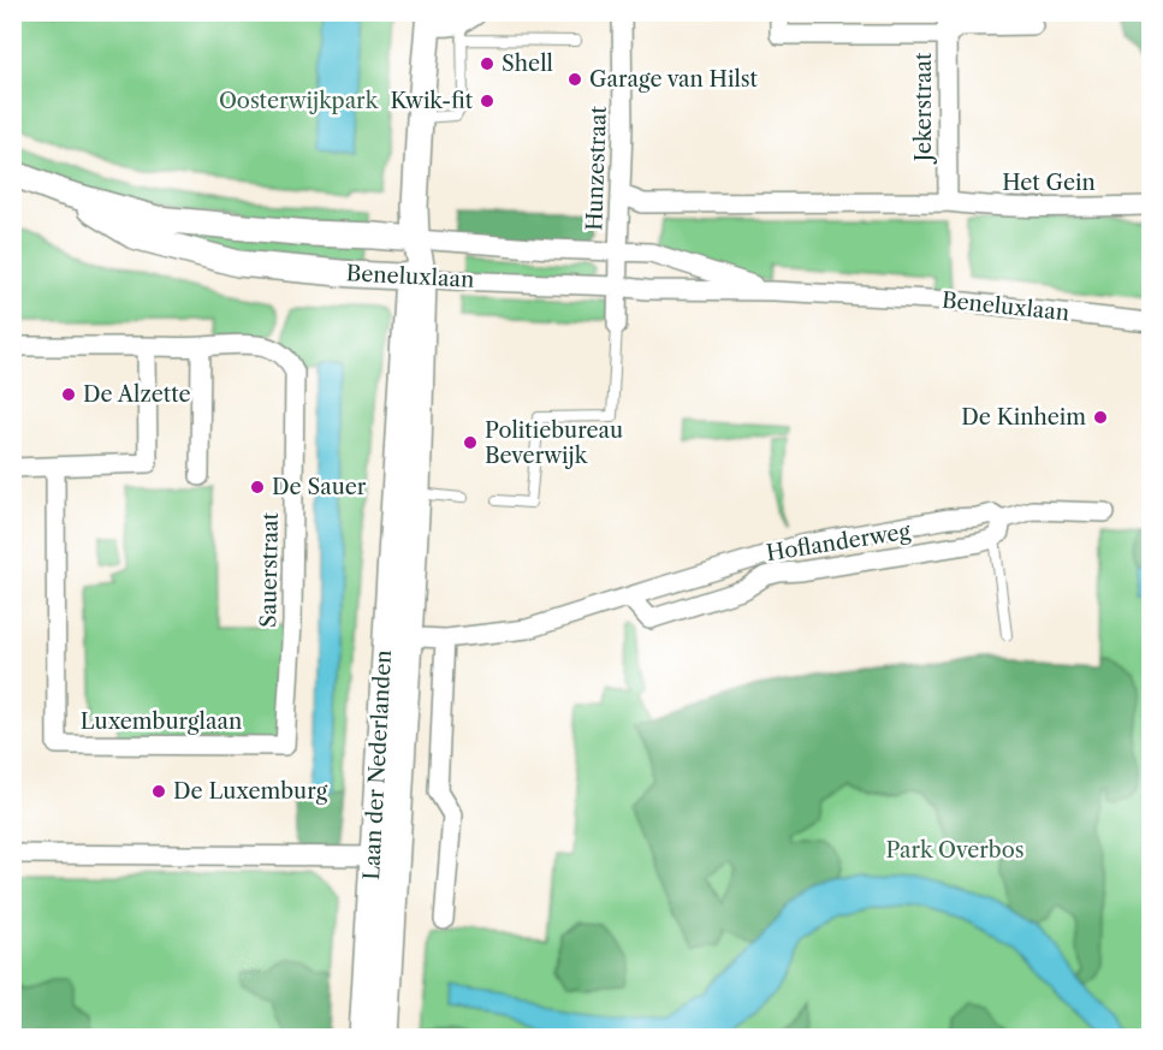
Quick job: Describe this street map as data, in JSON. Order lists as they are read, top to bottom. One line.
{"streets":{"main road":["Beneluxlaan","Laan der Nederlanden"],"street":["Jekerstraat","Hunzestraat","Het Gein","Hoflanderweg","Sauerstraat","Luxemburglaan"]},"crossings":[["Jekerstraat","Het Gein"],["Hunzestraat","Beneluxlaan"],["Beneluxlaan","Laan der Nederlanden"],["Hoflanderweg","Laan der Nederlanden"],["Sauerstraat","Luxemburglaan"]],"parks":["Oosterwijkpark","Park Overbos"],"places":["Shell","Garage van Hilst","Kwik-fit","De Alzette","De Kinheim","Politiebureau Beverwijk","De Sauer","De Luxemburg"]}
